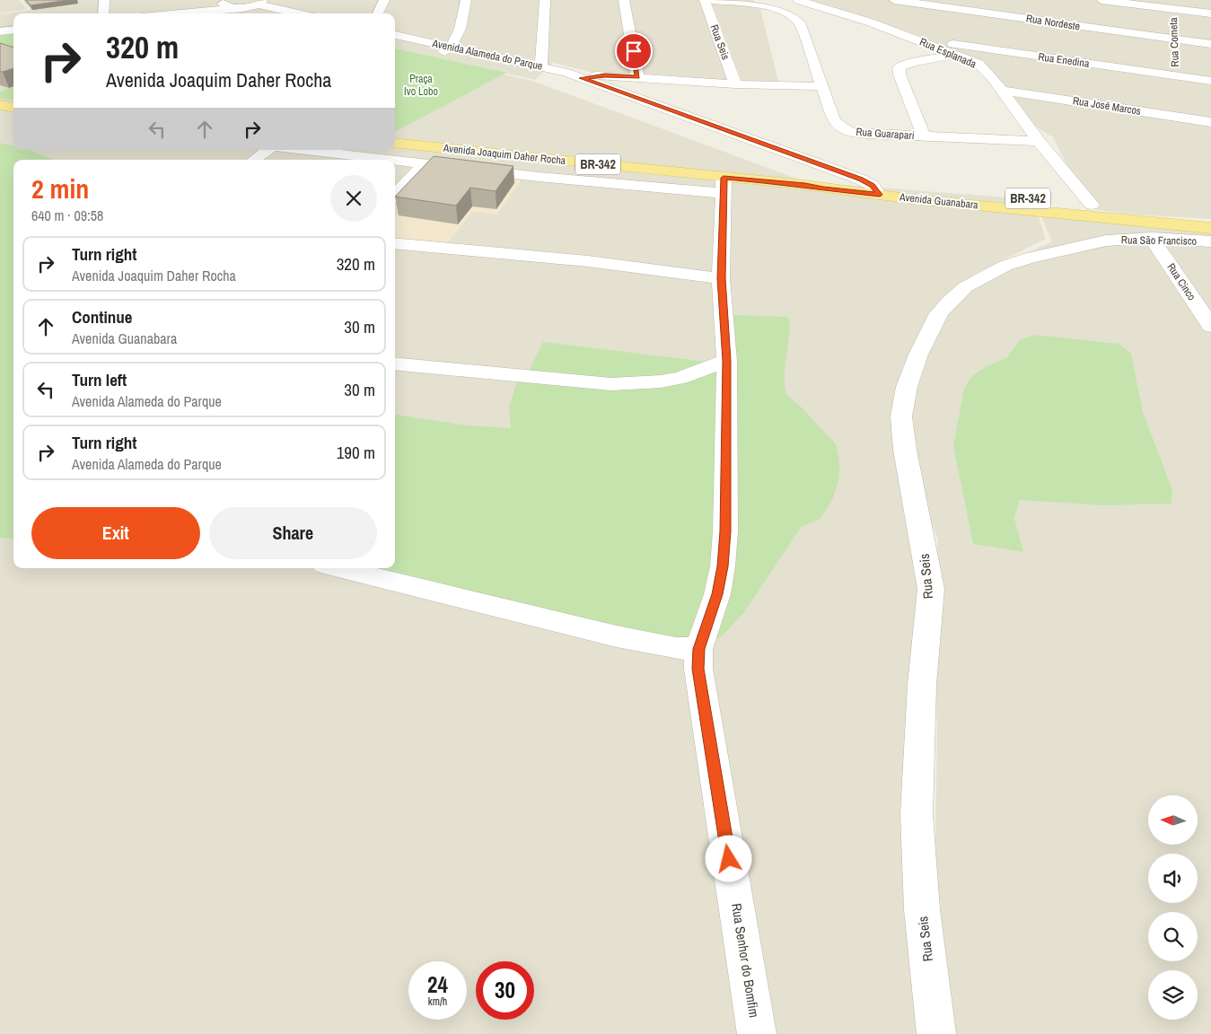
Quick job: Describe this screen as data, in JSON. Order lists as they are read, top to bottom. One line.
{"streets":{"main road":["Avenida Joaquim Daher Rocha","BR-342","Avenida Guanabara"],"street":["Rua Nordeste","Rua Seis","Rua Cometa","Rua Esplanada","Avenida Alameda do Parque","Rua Enedina","Rua José Marcos","Rua Guarapari","Rua São Francisco","Rua Cinco","Rua Senhor do Bomfim"]},"crossings":[["Rua Nordeste","Rua Cometa"],["Rua Seis","Avenida Alameda do Parque"],["Rua Seis","Rua Guarapari"],["Rua Seis","Rua São Francisco"],["Rua Cometa","Rua Enedina"],["Rua Esplanada","Rua Enedina"],["Rua Esplanada","Rua José Marcos"],["Rua Esplanada","Rua Guarapari"],["Rua Esplanada","Avenida Guanabara"],["Avenida Alameda do Parque","Rua Guarapari"],["Avenida Alameda do Parque","Avenida Guanabara"],["Avenida Joaquim Daher Rocha","Avenida Guanabara"],["Avenida Joaquim Daher Rocha","Rua Senhor do Bomfim"],["Rua São Francisco","Rua Cinco"]],"parks":["Praça Ivo Lobo"],"north":"left","page":{"turn":["320 m","Avenida Joaquim Daher Rocha"],"heading":["2 min","640 m · 09:58"],"list":[{"name":"Turn right","note":"Avenida Joaquim Daher Rocha","value":"320 m"},{"name":"Continue","note":"Avenida Guanabara","value":"30 m"},{"name":"Turn left","note":"Avenida Alameda do Parque","value":"30 m"},{"name":"Turn right","note":"Avenida Alameda do Parque","value":"190 m"}],"buttons":["Exit","Share"],"speed":"24 km/h","limit":"30"}}
